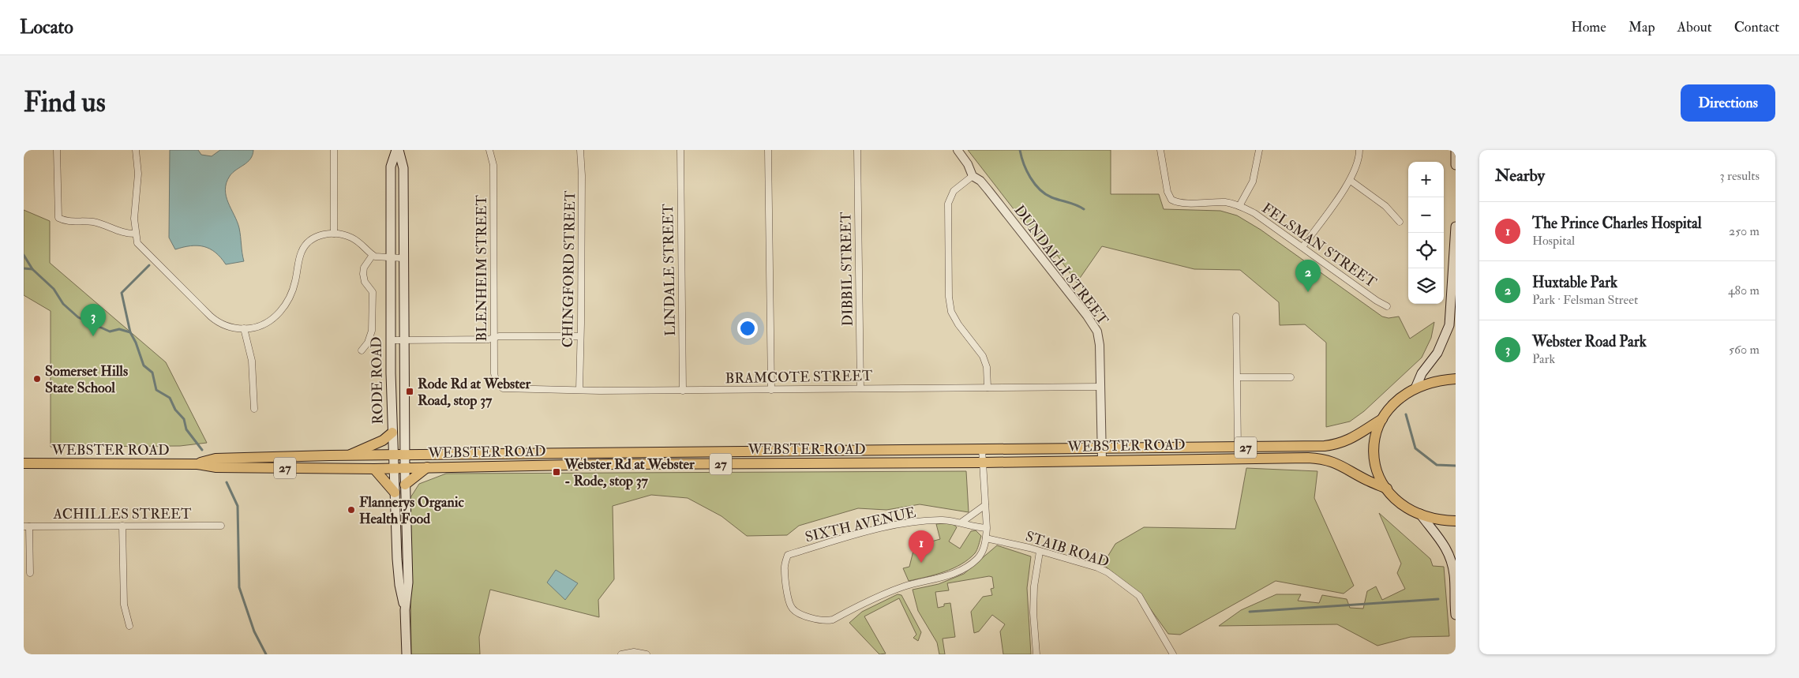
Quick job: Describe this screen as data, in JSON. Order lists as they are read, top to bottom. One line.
{"streets":{"main road":["RODE ROAD","WEBSTER ROAD","27"],"street":["FELSMAN STREET","DUNDALLI STREET","BLENHEIM STREET","CHINGFORD STREET","DIBBIL STREET","LINDALE STREET","BRAMCOTE STREET","ACHILLES STREET","SIXTH AVENUE","STAIB ROAD"]},"crossings":[["DUNDALLI STREET","BRAMCOTE STREET"],["DUNDALLI STREET","WEBSTER ROAD"],["BLENHEIM STREET","BRAMCOTE STREET"],["CHINGFORD STREET","BRAMCOTE STREET"],["DIBBIL STREET","BRAMCOTE STREET"],["LINDALE STREET","BRAMCOTE STREET"],["RODE ROAD","WEBSTER ROAD"],["WEBSTER ROAD","27"],["SIXTH AVENUE","STAIB ROAD"]],"places":{"other":["Somerset Hills State School","Flannerys Organic Health Food"],"transit":["Rode Rd at Webster Road, stop 37","Webster Rd at Webster - Rode, stop 37"]},"page":{"header":"Locato","nav":["Home","Map","About","Contact"],"buttons":"Directions","title":"Find us","heading":["Nearby","3 results"],"map_buttons":["+","−"],"list":[{"mark":"1","name":"The Prince Charles Hospital","note":"Hospital","value":"250 m"},{"mark":"2","name":"Huxtable Park","note":"Park · Felsman Street","value":"480 m"},{"mark":"3","name":"Webster Road Park","note":"Park","value":"560 m"}],"pins":["2","3","1"]}}
